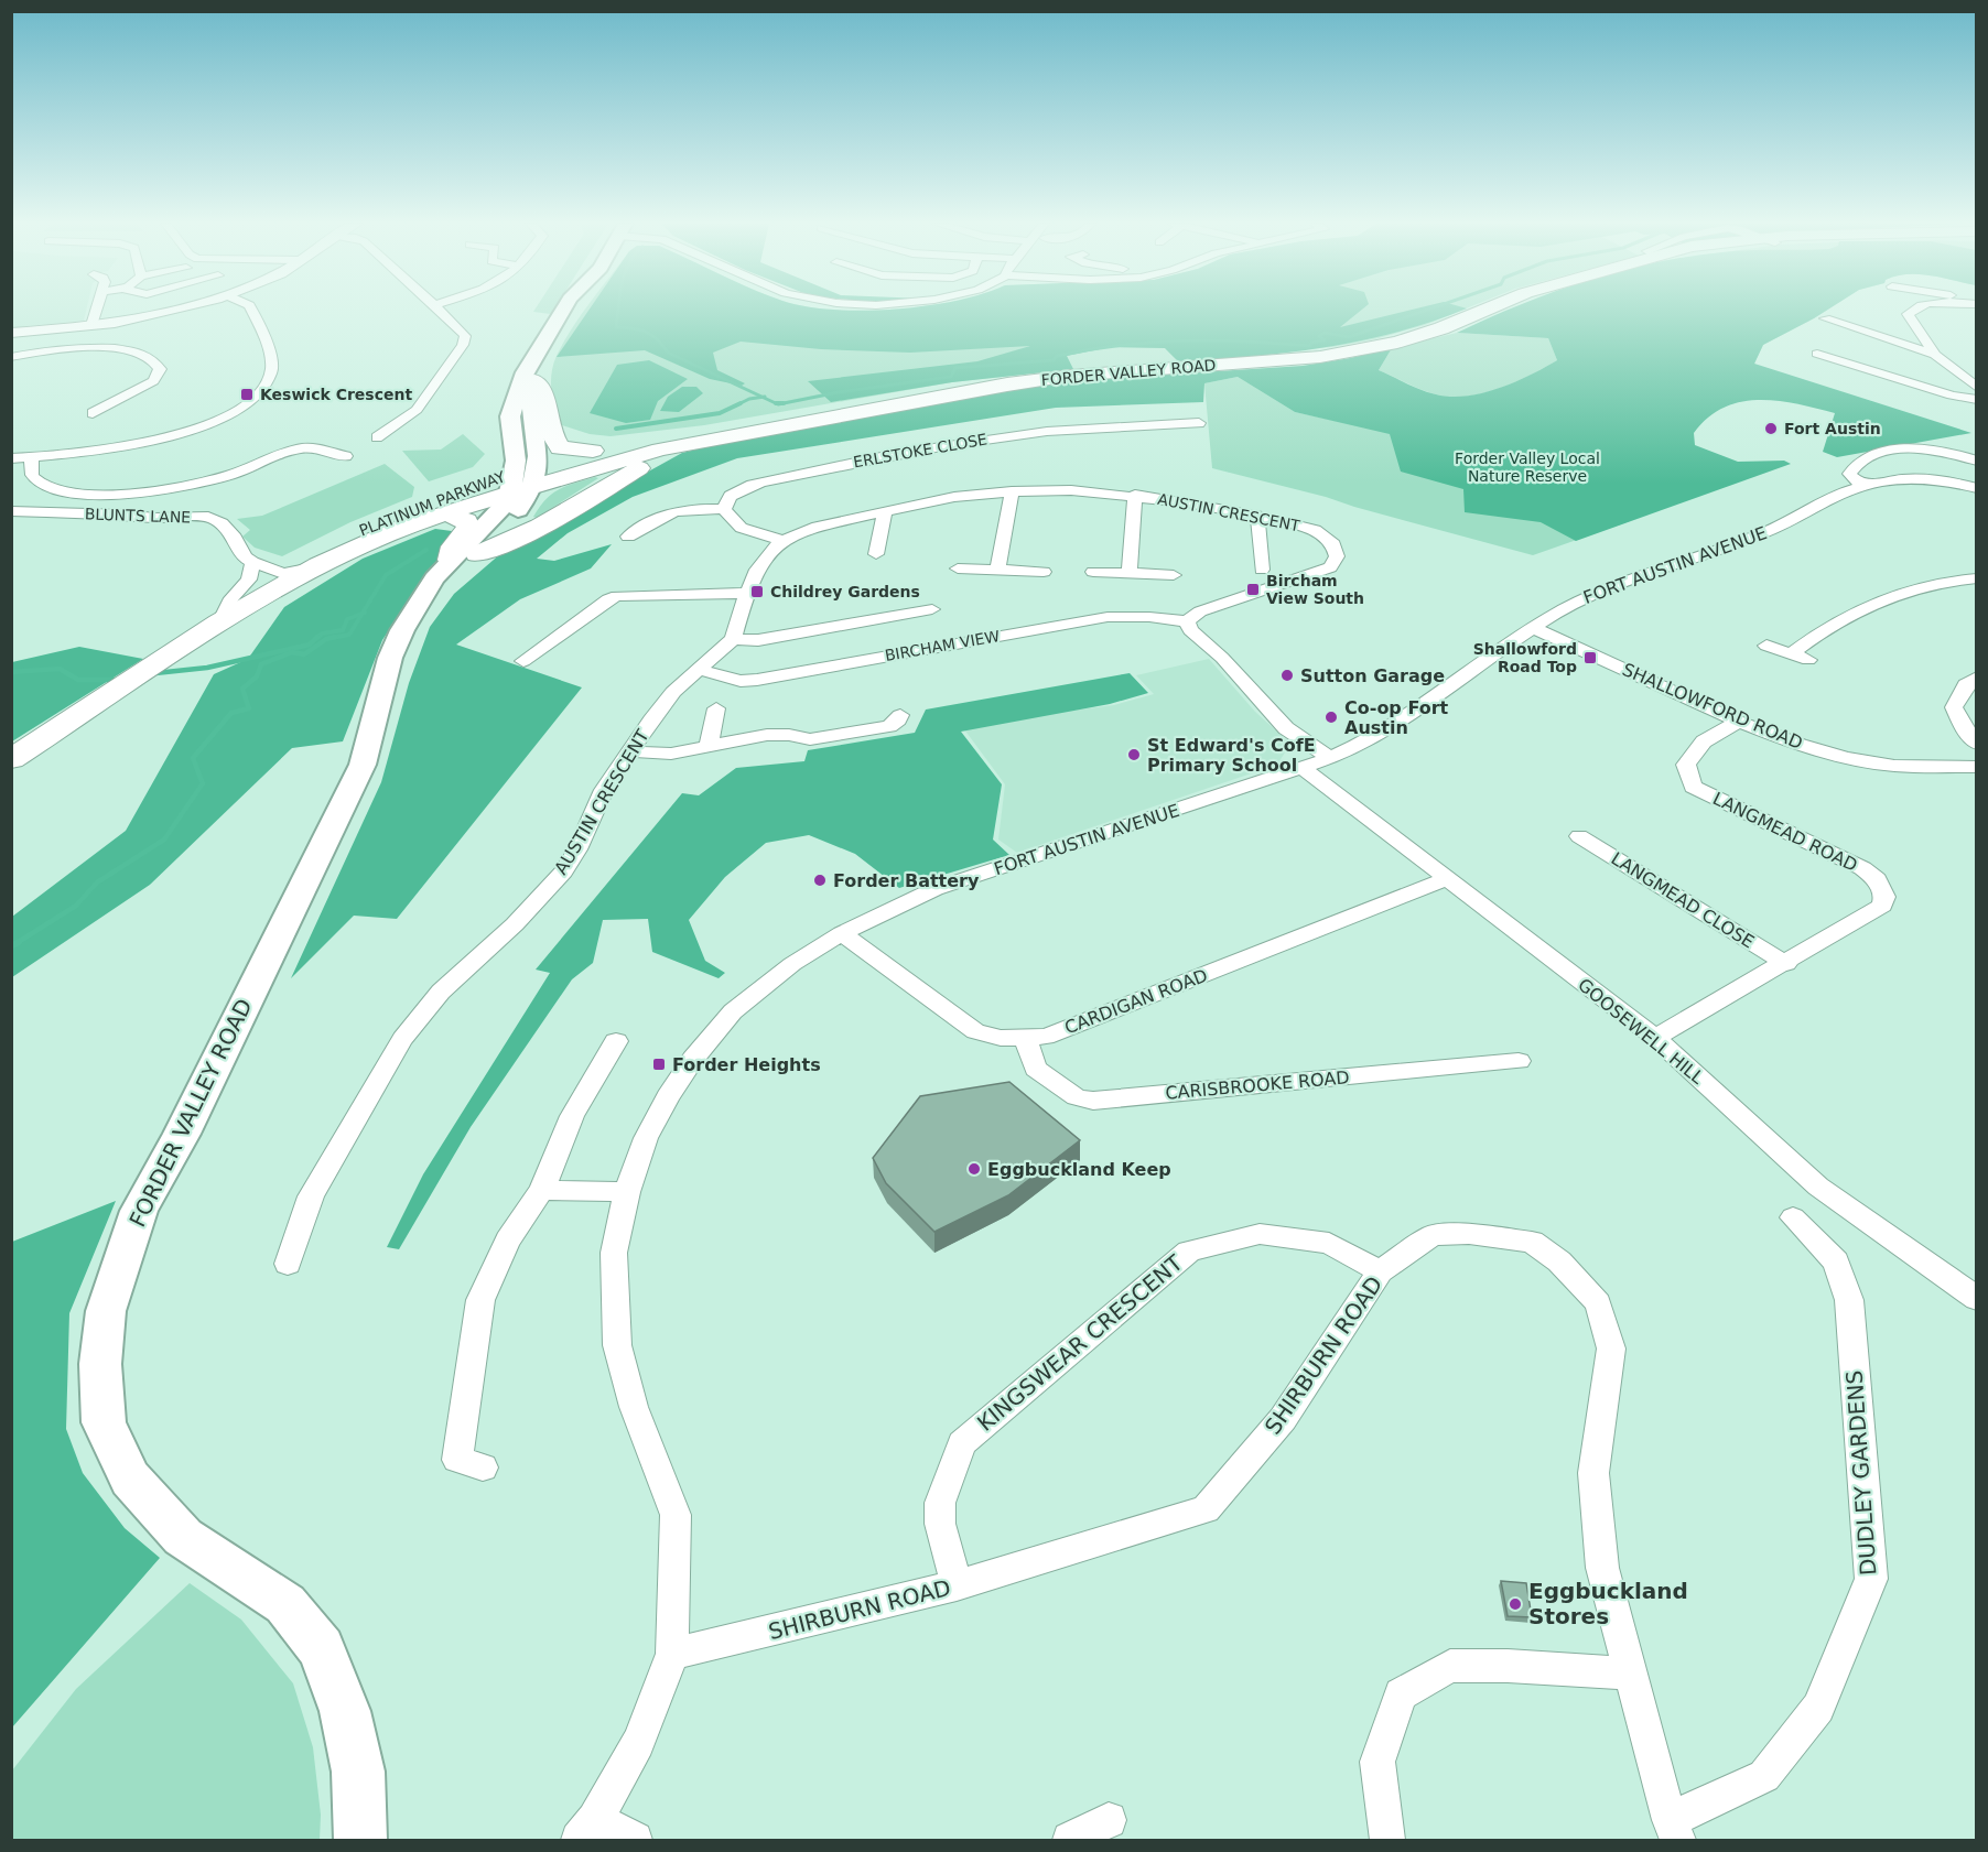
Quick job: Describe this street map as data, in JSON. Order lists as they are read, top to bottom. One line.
{"streets":{"main road":["FORDER VALLEY ROAD","PLATINUM PARKWAY"],"street":["ERLSTOKE CLOSE","AUSTIN CRESCENT","BLUNTS LANE","FORT AUSTIN AVENUE","BIRCHAM VIEW","SHALLOWFORD ROAD","LANGMEAD ROAD","LANGMEAD CLOSE","CARDIGAN ROAD","GOOSEWELL HILL","CARISBROOKE ROAD","KINGSWEAR CRESCENT","SHIRBURN ROAD","DUDLEY GARDENS"]},"crossings":[["FORDER VALLEY ROAD","PLATINUM PARKWAY"],["PLATINUM PARKWAY","BLUNTS LANE"],["AUSTIN CRESCENT","BIRCHAM VIEW"],["FORT AUSTIN AVENUE","SHALLOWFORD ROAD"],["FORT AUSTIN AVENUE","CARDIGAN ROAD"],["FORT AUSTIN AVENUE","GOOSEWELL HILL"],["FORT AUSTIN AVENUE","SHIRBURN ROAD"],["SHALLOWFORD ROAD","LANGMEAD ROAD"],["LANGMEAD ROAD","LANGMEAD CLOSE"],["LANGMEAD ROAD","GOOSEWELL HILL"],["CARDIGAN ROAD","GOOSEWELL HILL"],["CARDIGAN ROAD","CARISBROOKE ROAD"],["KINGSWEAR CRESCENT","SHIRBURN ROAD"],["SHIRBURN ROAD","DUDLEY GARDENS"]],"parks":["Forder Valley Local Nature Reserve"],"places":{"transit":["Keswick Crescent","Bircham View South","Childrey Gardens","Shallowford Road Top","Forder Heights"],"other":["Fort Austin","Sutton Garage","Co-op Fort Austin","St Edward's CofE Primary School","Forder Battery","Eggbuckland Keep","Eggbuckland Stores"]}}
